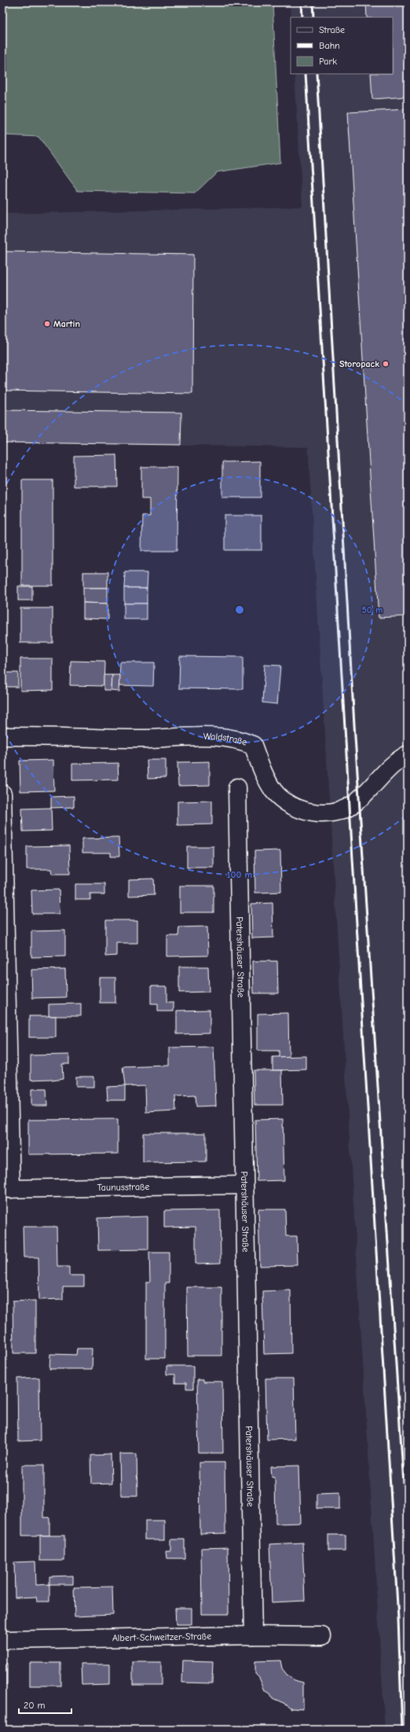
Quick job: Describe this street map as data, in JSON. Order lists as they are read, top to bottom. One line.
{"streets":{"street":["Waldstraße","Patershäuser Straße","Taunusstraße","Albert-Schweitzer-Straße"]},"crossings":[["Patershäuser Straße","Taunusstraße"],["Patershäuser Straße","Albert-Schweitzer-Straße"]],"places":["Martin","Storopack"],"legend":["Straße","Bahn","Park"],"scale_bar":"20 m","rings":["50 m","100 m"]}
